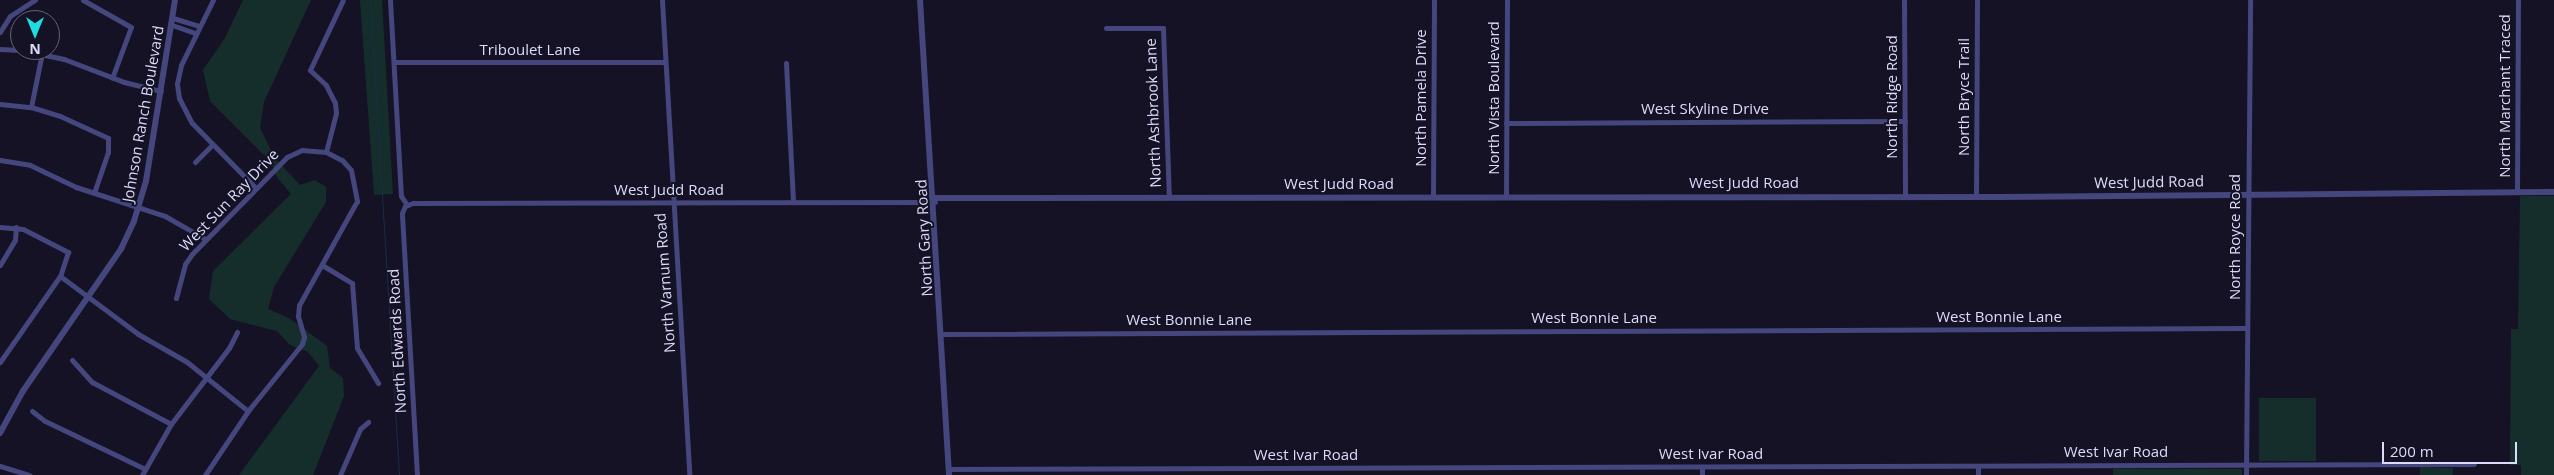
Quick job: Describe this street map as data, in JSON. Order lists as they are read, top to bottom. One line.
{"streets":{"street":["Triboulet Lane","North Marchant Traced","North Ridge Road","North Bryce Trail","North Pamela Drive","North Vista Boulevard","West Skyline Drive","North Ashbrook Lane","Johnson Ranch Boulevard","West Judd Road","West Sun Ray Drive","North Royce Road","North Gary Road","North Varnum Road","West Bonnie Lane","North Edwards Road","West Ivar Road"]},"crossings":[["Triboulet Lane","North Varnum Road"],["Triboulet Lane","North Edwards Road"],["North Marchant Traced","West Judd Road"],["North Ridge Road","West Skyline Drive"],["North Ridge Road","West Judd Road"],["North Bryce Trail","West Judd Road"],["North Pamela Drive","West Judd Road"],["North Vista Boulevard","West Skyline Drive"],["North Vista Boulevard","West Judd Road"],["North Ashbrook Lane","West Judd Road"],["West Judd Road","North Royce Road"],["West Judd Road","North Gary Road"],["West Judd Road","North Varnum Road"],["West Judd Road","North Edwards Road"],["North Royce Road","West Bonnie Lane"],["North Royce Road","West Ivar Road"],["North Gary Road","West Bonnie Lane"],["North Gary Road","West Ivar Road"]],"scale_bar":"200 m","north":"bottom"}
